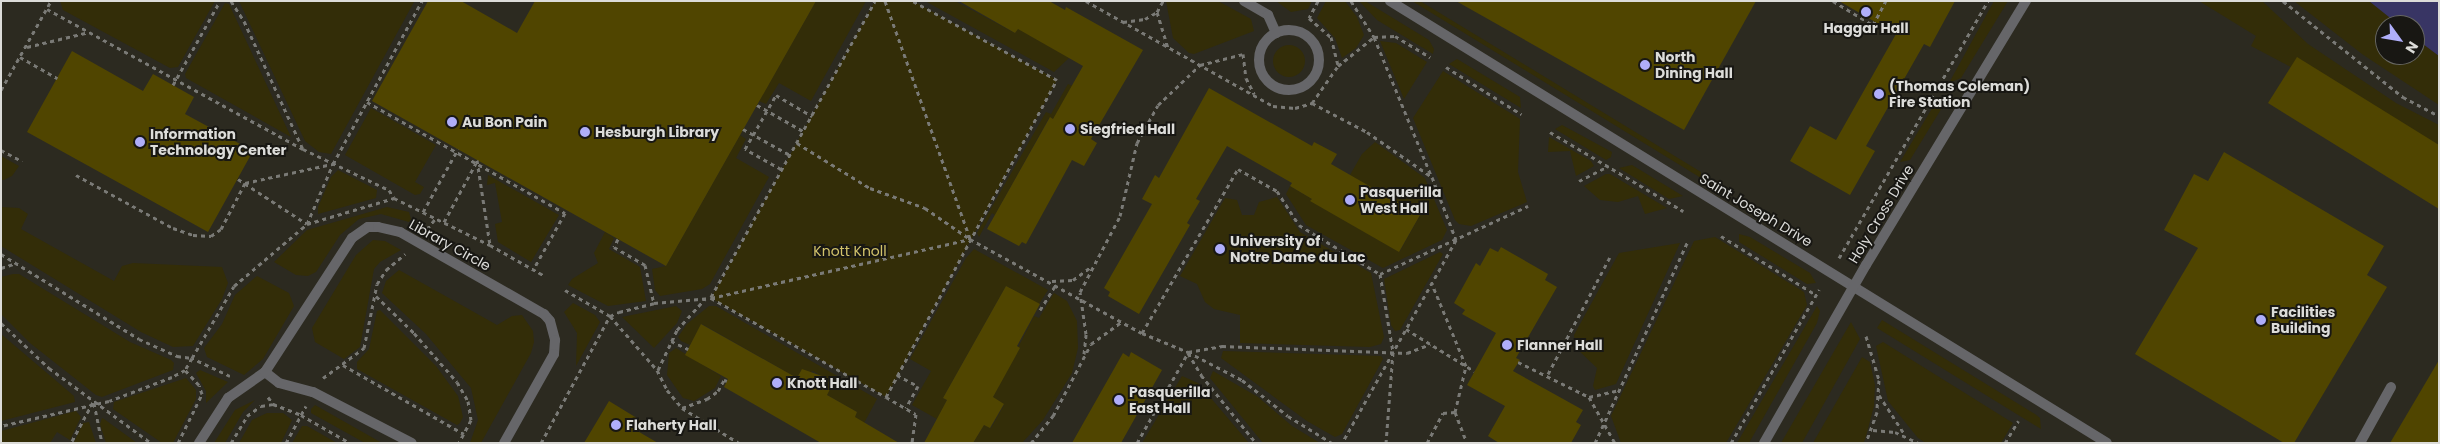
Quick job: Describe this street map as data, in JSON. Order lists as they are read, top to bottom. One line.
{"streets":{"street":["Saint Joseph Drive","Holy Cross Drive","Library Circle"]},"crossings":[["Saint Joseph Drive","Holy Cross Drive"]],"parks":["Knott Knoll"],"places":["Haggar Hall","North Dining Hall","(Thomas Coleman) Fire Station","Au Bon Pain","Siegfried Hall","Hesburgh Library","Information Technology Center","Pasquerilla West Hall","University of Notre Dame du Lac","Facilities Building","Flanner Hall","Knott Hall","Pasquerilla East Hall","Flaherty Hall"],"north":"bottom right"}
